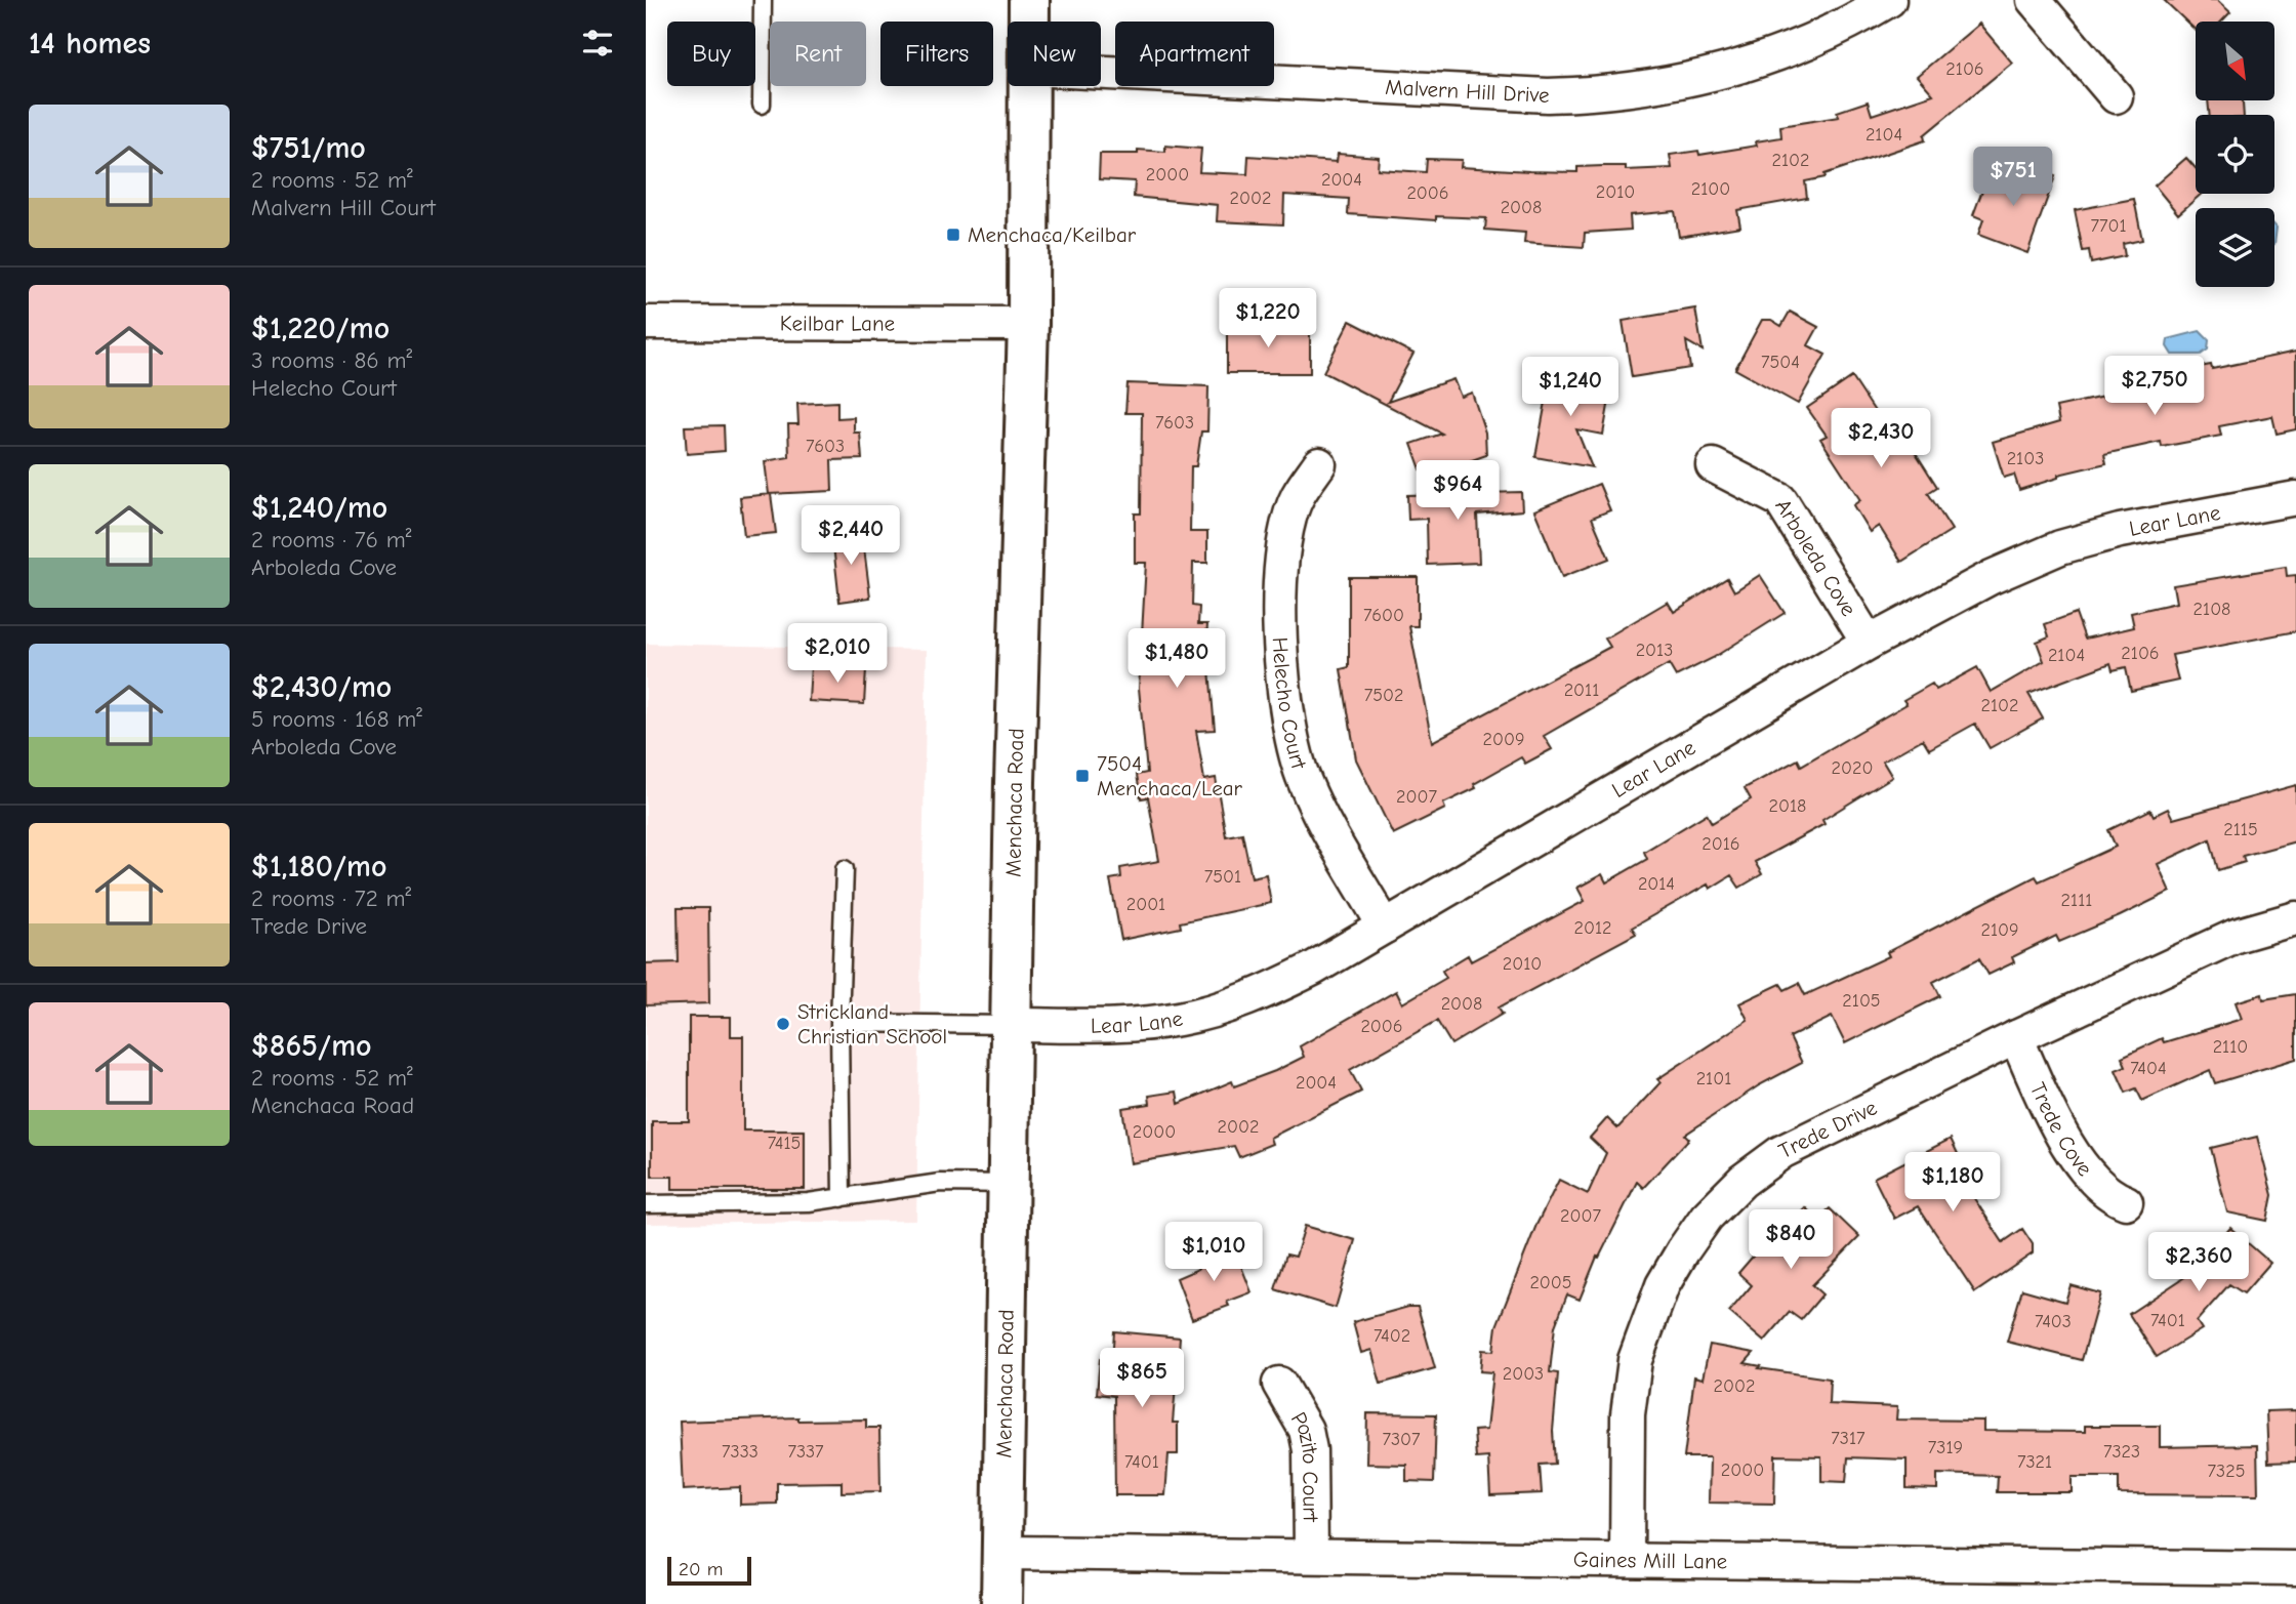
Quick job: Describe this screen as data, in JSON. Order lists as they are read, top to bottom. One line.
{"streets":{"main road":["Menchaca Road"],"street":["Malvern Hill Drive","Keilbar Lane","Lear Lane","Arboleda Cove","Helecho Court","Trede Cove","Trede Drive","Pozito Court","Gaines Mill Lane"]},"crossings":[["Keilbar Lane","Menchaca Road"],["Lear Lane","Arboleda Cove"],["Lear Lane","Helecho Court"],["Lear Lane","Menchaca Road"],["Menchaca Road","Gaines Mill Lane"],["Trede Cove","Trede Drive"],["Trede Drive","Gaines Mill Lane"],["Pozito Court","Gaines Mill Lane"]],"places":{"transit":["Menchaca/Keilbar","7504 Menchaca/Lear"],"other":["Strickland Christian School"]},"house_numbers":["2106","2104","2102","2000","2004","2100","2010","2006","2002","2008","7701","7504","7603","7603","2103","2108","7600","2013","2106","2104","2011","7502","2102","2009","2020","2007","2018","2115","2016","7501","2014","2111","2001","2012","2109","2010","2105","2008","2006","2110","7404","2101","2004","2002","2000","7415","2007","2005","7401","7403","7402","2003","2002","7317","7307","7319","7333","7337","7323","7401","7321","2000","7325"],"scale_bar":"20 m","north":"bottom right","page":{"heading":"14 homes","chip":["Buy","Rent","Filters","New","Apartment"],"list":[{"name":"$751/mo","note":"2 rooms · 52 m² · Malvern Hill Court"},{"name":"$1,220/mo","note":"3 rooms · 86 m² · Helecho Court"},{"name":"$1,240/mo","note":"2 rooms · 76 m² · Arboleda Cove"},{"name":"$2,430/mo","note":"5 rooms · 168 m² · Arboleda Cove"},{"name":"$1,180/mo","note":"2 rooms · 72 m² · Trede Drive"},{"name":"$865/mo","note":"2 rooms · 52 m² · Menchaca Road"}],"price":["$751","$1,220","$2,750","$1,240","$2,430","$964","$2,440","$2,010","$1,480","$1,180","$840","$1,010","$2,360","$865"],"scale":"20 m"}}
